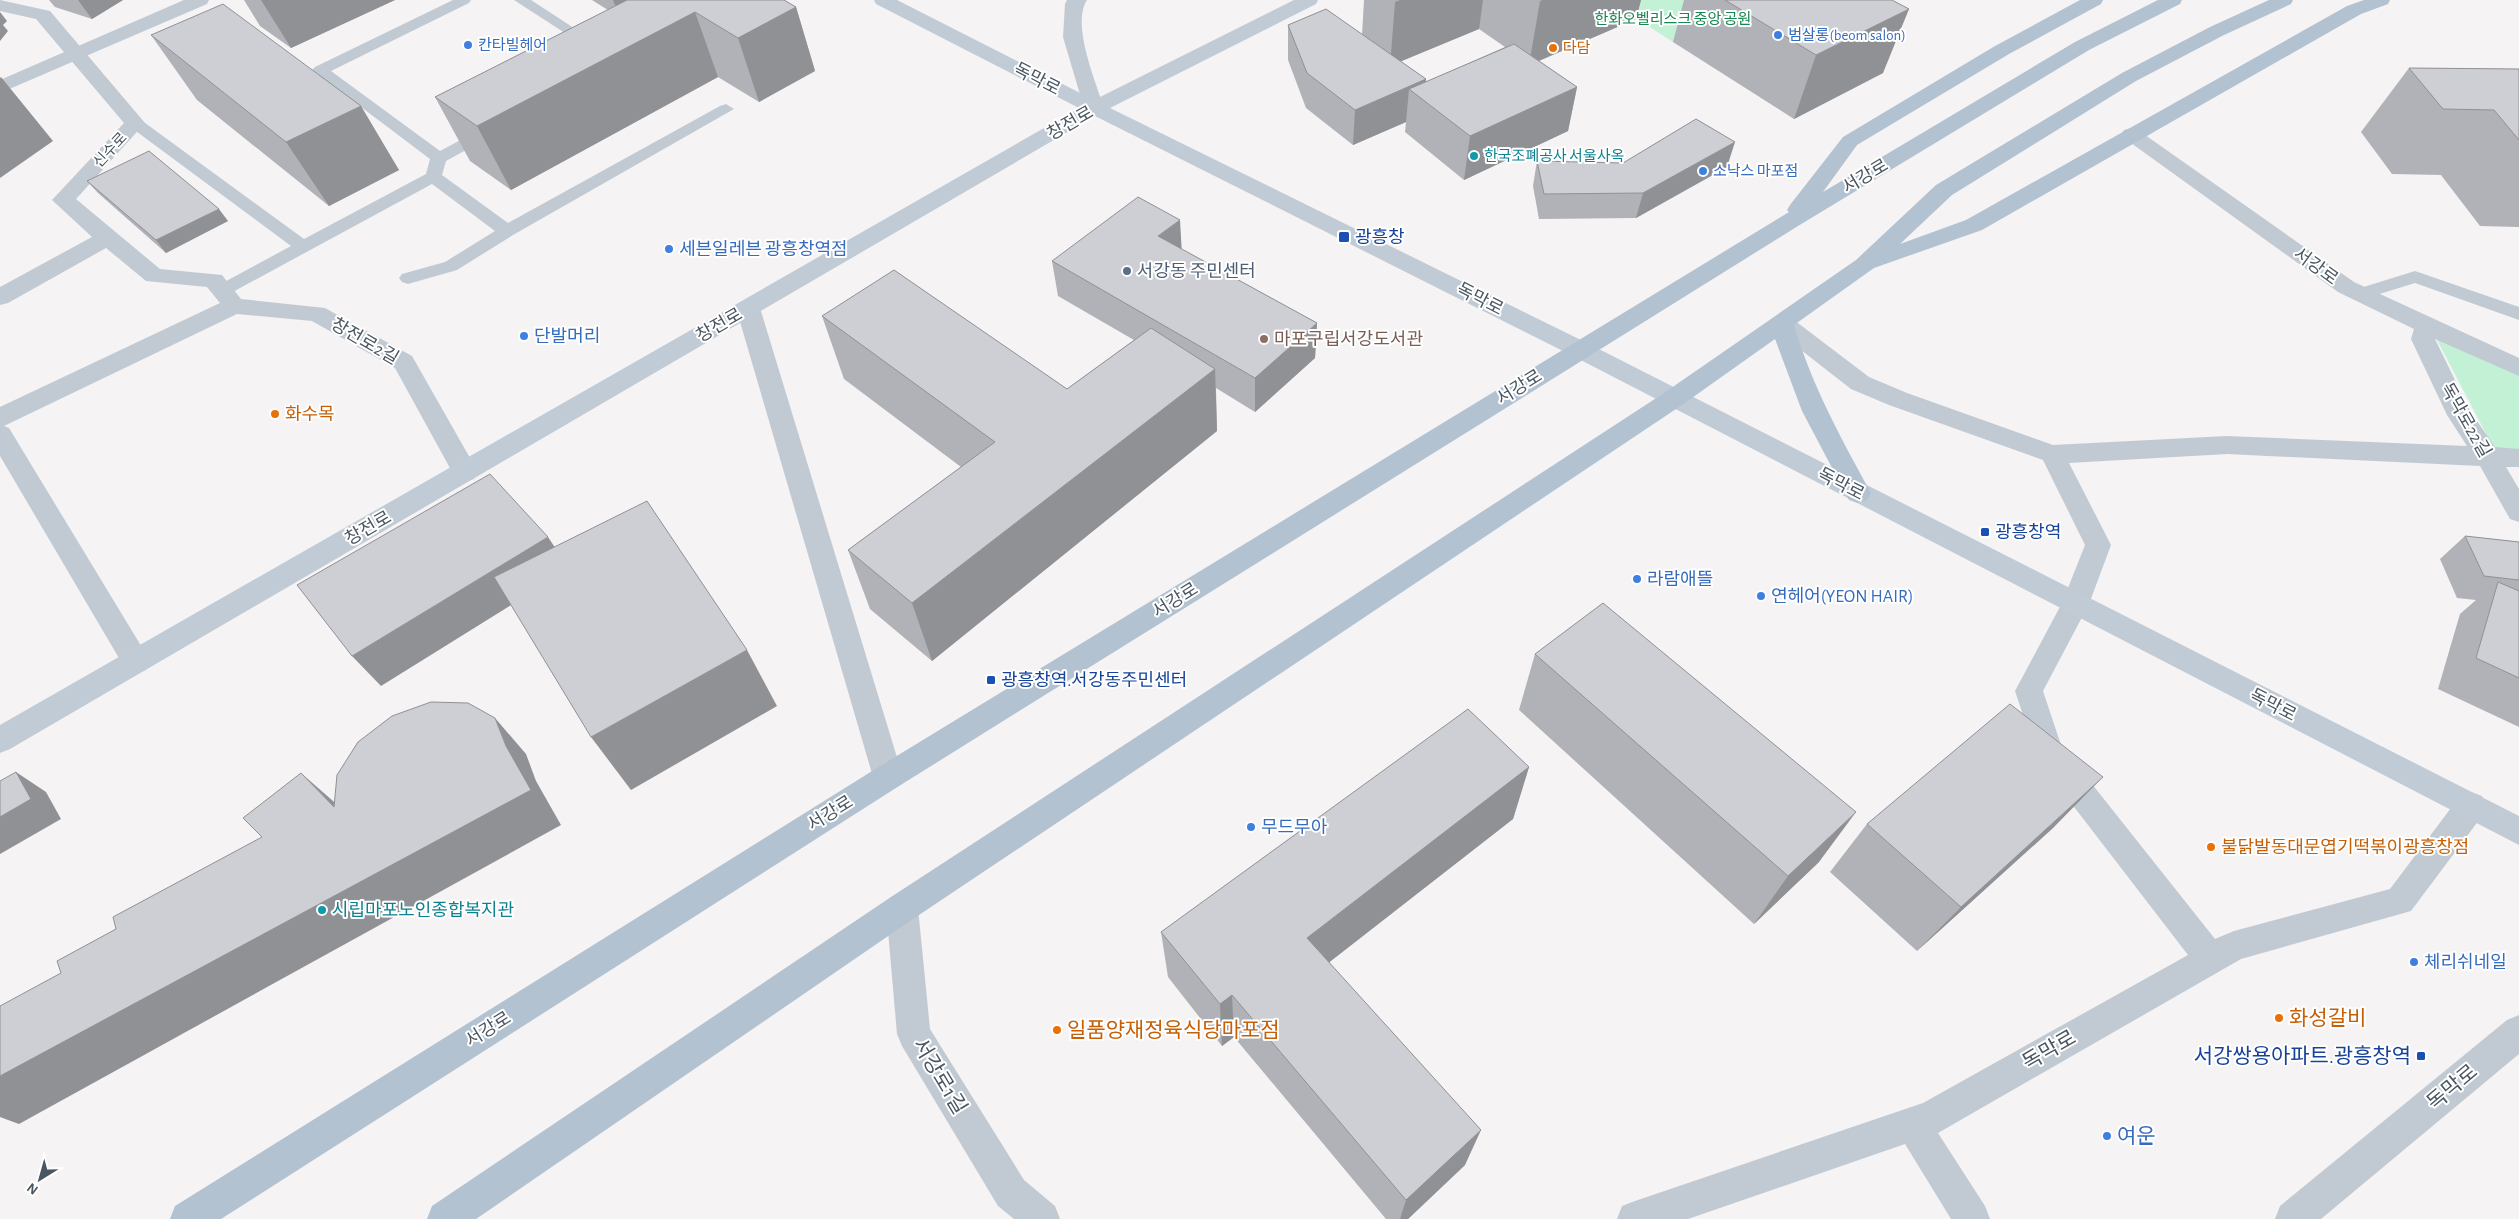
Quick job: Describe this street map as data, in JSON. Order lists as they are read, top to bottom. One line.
{"streets":{"main road":["독막로","창전로","서강로"],"street":["신수로","창전로2길","독막로22길","서강로1길"]},"crossings":[["독막로","창전로"],["독막로","서강로"],["창전로","창전로2길"],["신수로","창전로2길"],["서강로","독막로22길"]],"parks":["한화오벨리스크 중앙 공원"],"places":{"other":["범살롱(beom salon)","칸타빌헤어","다담","한국조폐공사 서울사옥","소낙스 마포점","세븐일레븐 광흥창역점","서강동 주민센터","단발머리","마포구립서강도서관","화수목","라람애뜰","연헤어(YEON HAIR)","무드무아","불닭발동대문엽기떡볶이광흥창점","시립마포노인종합복지관","체리쉬네일","화성갈비","일품양재정육식당마포점","여운"],"transit":["광흥창","광흥창역","광흥창역.서강동주민센터","서강쌍용아파트.광흥창역"]},"north":"bottom left"}
